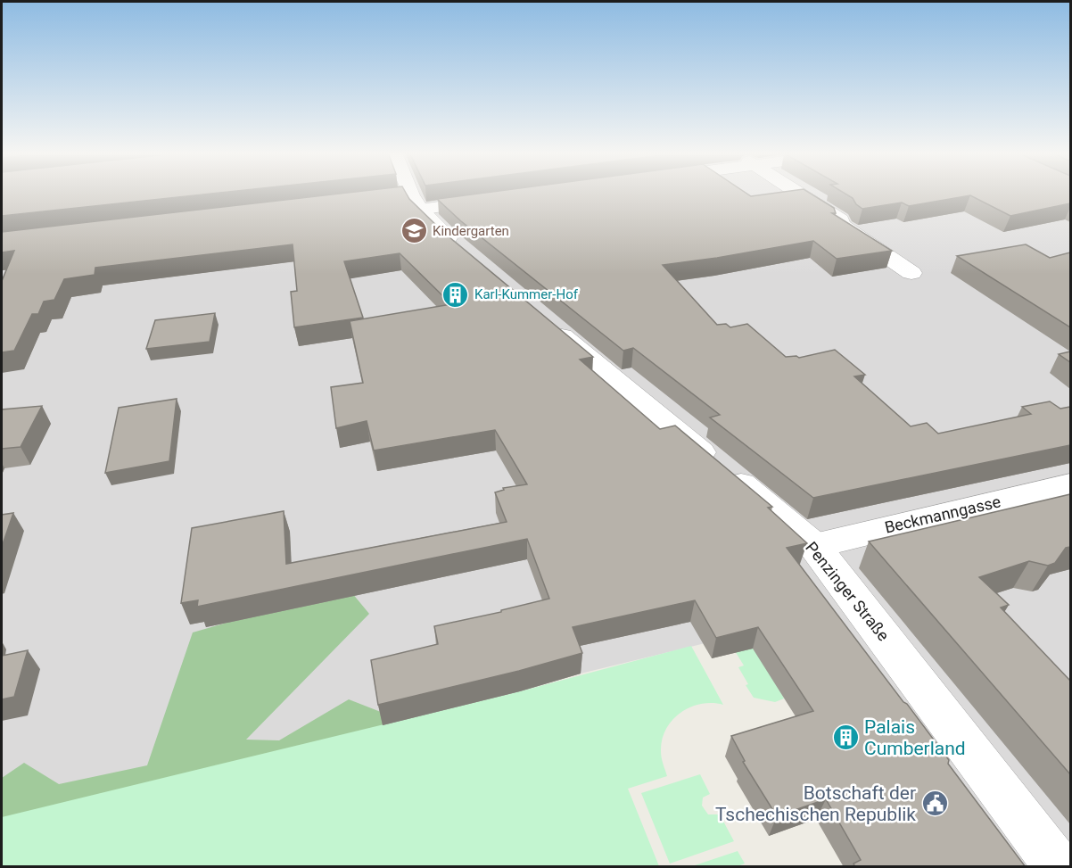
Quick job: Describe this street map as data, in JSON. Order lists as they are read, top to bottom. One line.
{"streets":{"street":["Beckmanngasse","Penzinger Straße"]},"crossings":[["Beckmanngasse","Penzinger Straße"]],"places":{"school or university":["Kindergarten"],"building":["Karl-Kummer-Hof","Palais Cumberland"],"public building":["Botschaft der Tschechischen Republik"]}}
